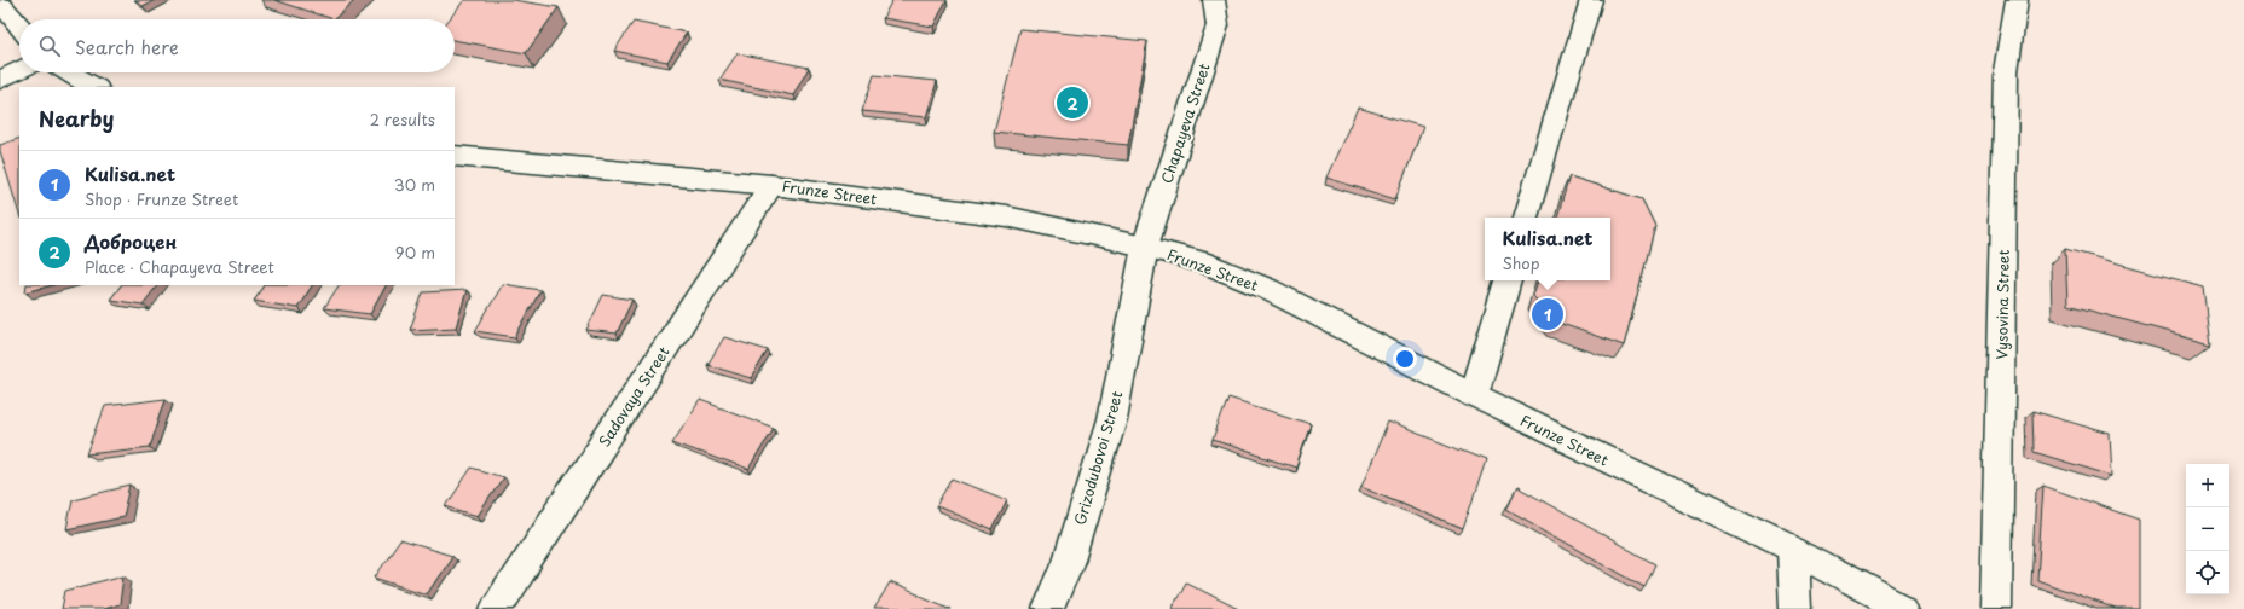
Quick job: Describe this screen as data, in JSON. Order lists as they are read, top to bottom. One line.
{"streets":{"street":["Chapayeva Street","Frunze Street","Vysovina Street","Sadovaya Street","Grizodubovoi Street"]},"crossings":[["Chapayeva Street","Frunze Street"],["Chapayeva Street","Grizodubovoi Street"],["Frunze Street","Sadovaya Street"],["Frunze Street","Grizodubovoi Street"]],"page":{"search":"Search here","pins":["2","1"],"heading":["Nearby","2 results"],"list":[{"mark":"1","name":"Kulisa.net","note":"Shop · Frunze Street","value":"30 m"},{"mark":"2","name":"Доброцен","note":"Place · Chapayeva Street","value":"90 m"}],"popup":["Kulisa.net","Shop"],"map_buttons":["+","−"]}}
